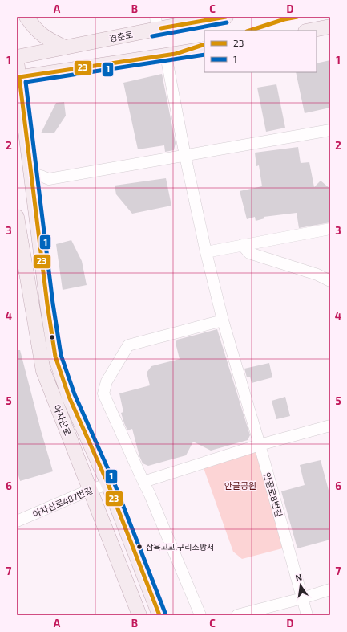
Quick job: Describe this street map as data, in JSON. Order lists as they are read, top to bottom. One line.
{"streets":{"main road":["경춘로","아차산로"],"street":["안골로8번길","아차산로487번길"]},"crossings":[["아차산로","아차산로487번길"]],"parks":["안골공원"],"places":["삼육고교.구리소방서"],"lines":["transit line 23","transit line 1"],"legend":["23","1"],"north":"top","grid":{"columns":["A","B","C","D"],"rows":["1","2","3","4","5","6","7"]}}
